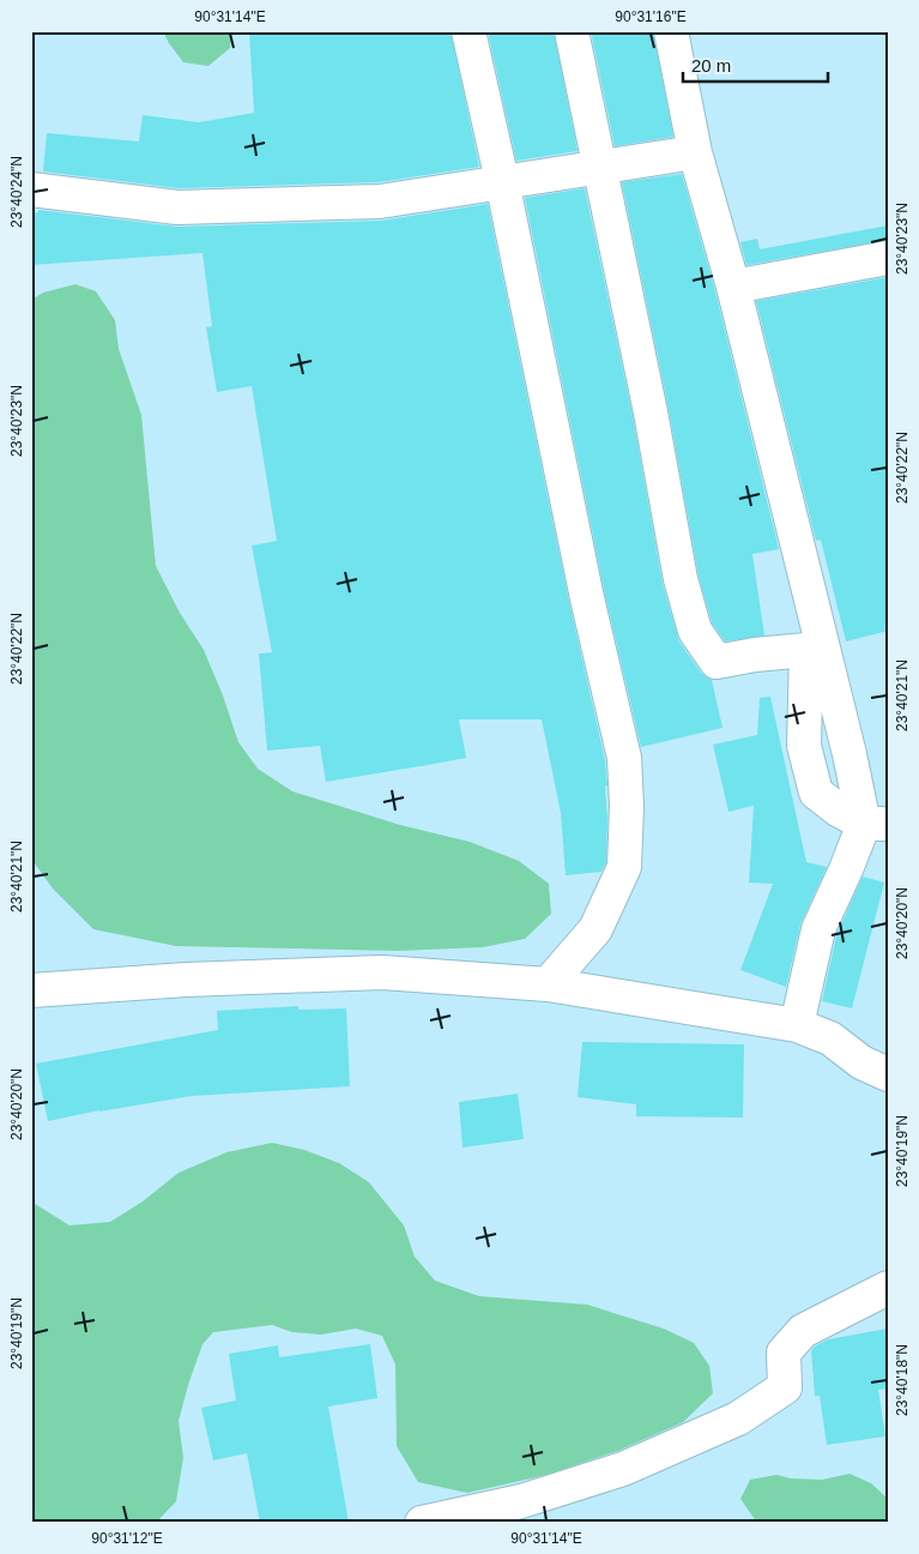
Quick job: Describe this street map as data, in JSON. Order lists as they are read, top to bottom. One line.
{"scale_bar":"20 m","coordinates":["90°31'14\"E","90°31'16\"E","23°40'24\"N","23°40'23\"N","23°40'22\"N","23°40'21\"N","23°40'20\"N","23°40'19\"N","23°40'18\"N","90°31'12\"E"]}
